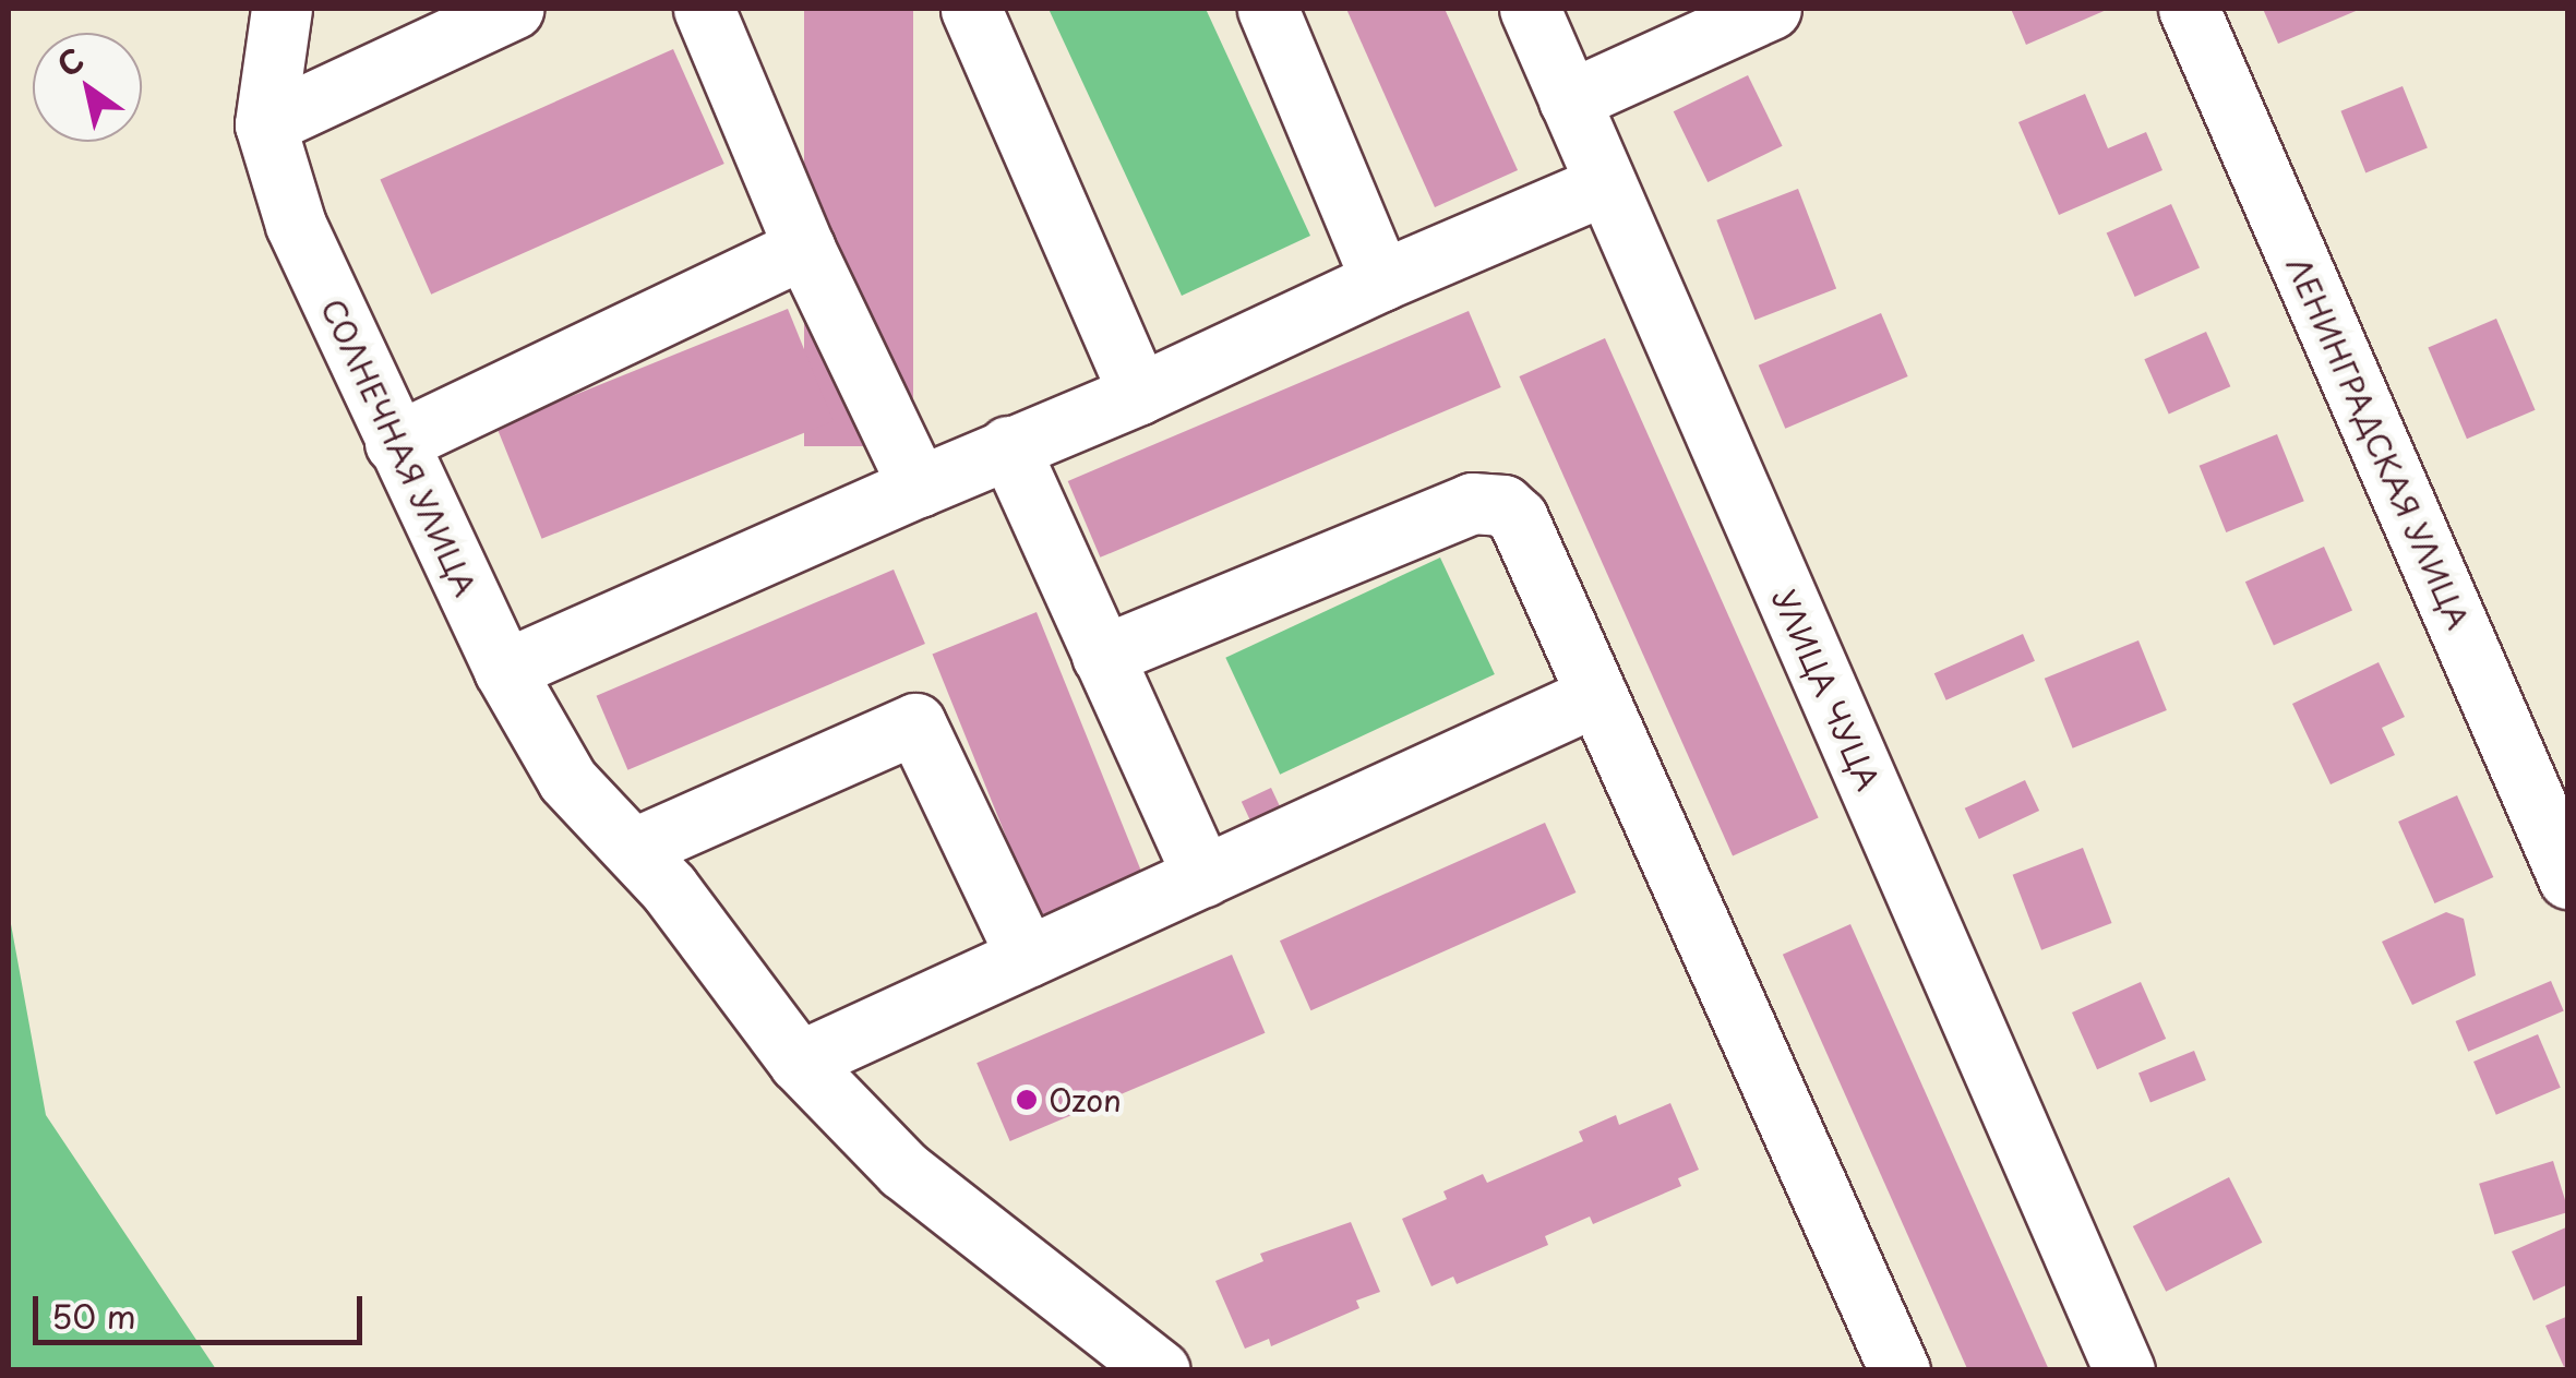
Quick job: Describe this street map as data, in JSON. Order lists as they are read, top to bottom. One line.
{"streets":{"street":["ЛЕНИНГРАДСКАЯ УЛИЦА","СОЛНЕЧНАЯ УЛИЦА","УЛИЦА ЧУЦА"]},"places":["Ozon"],"scale_bar":"50 m","north":"top left"}
